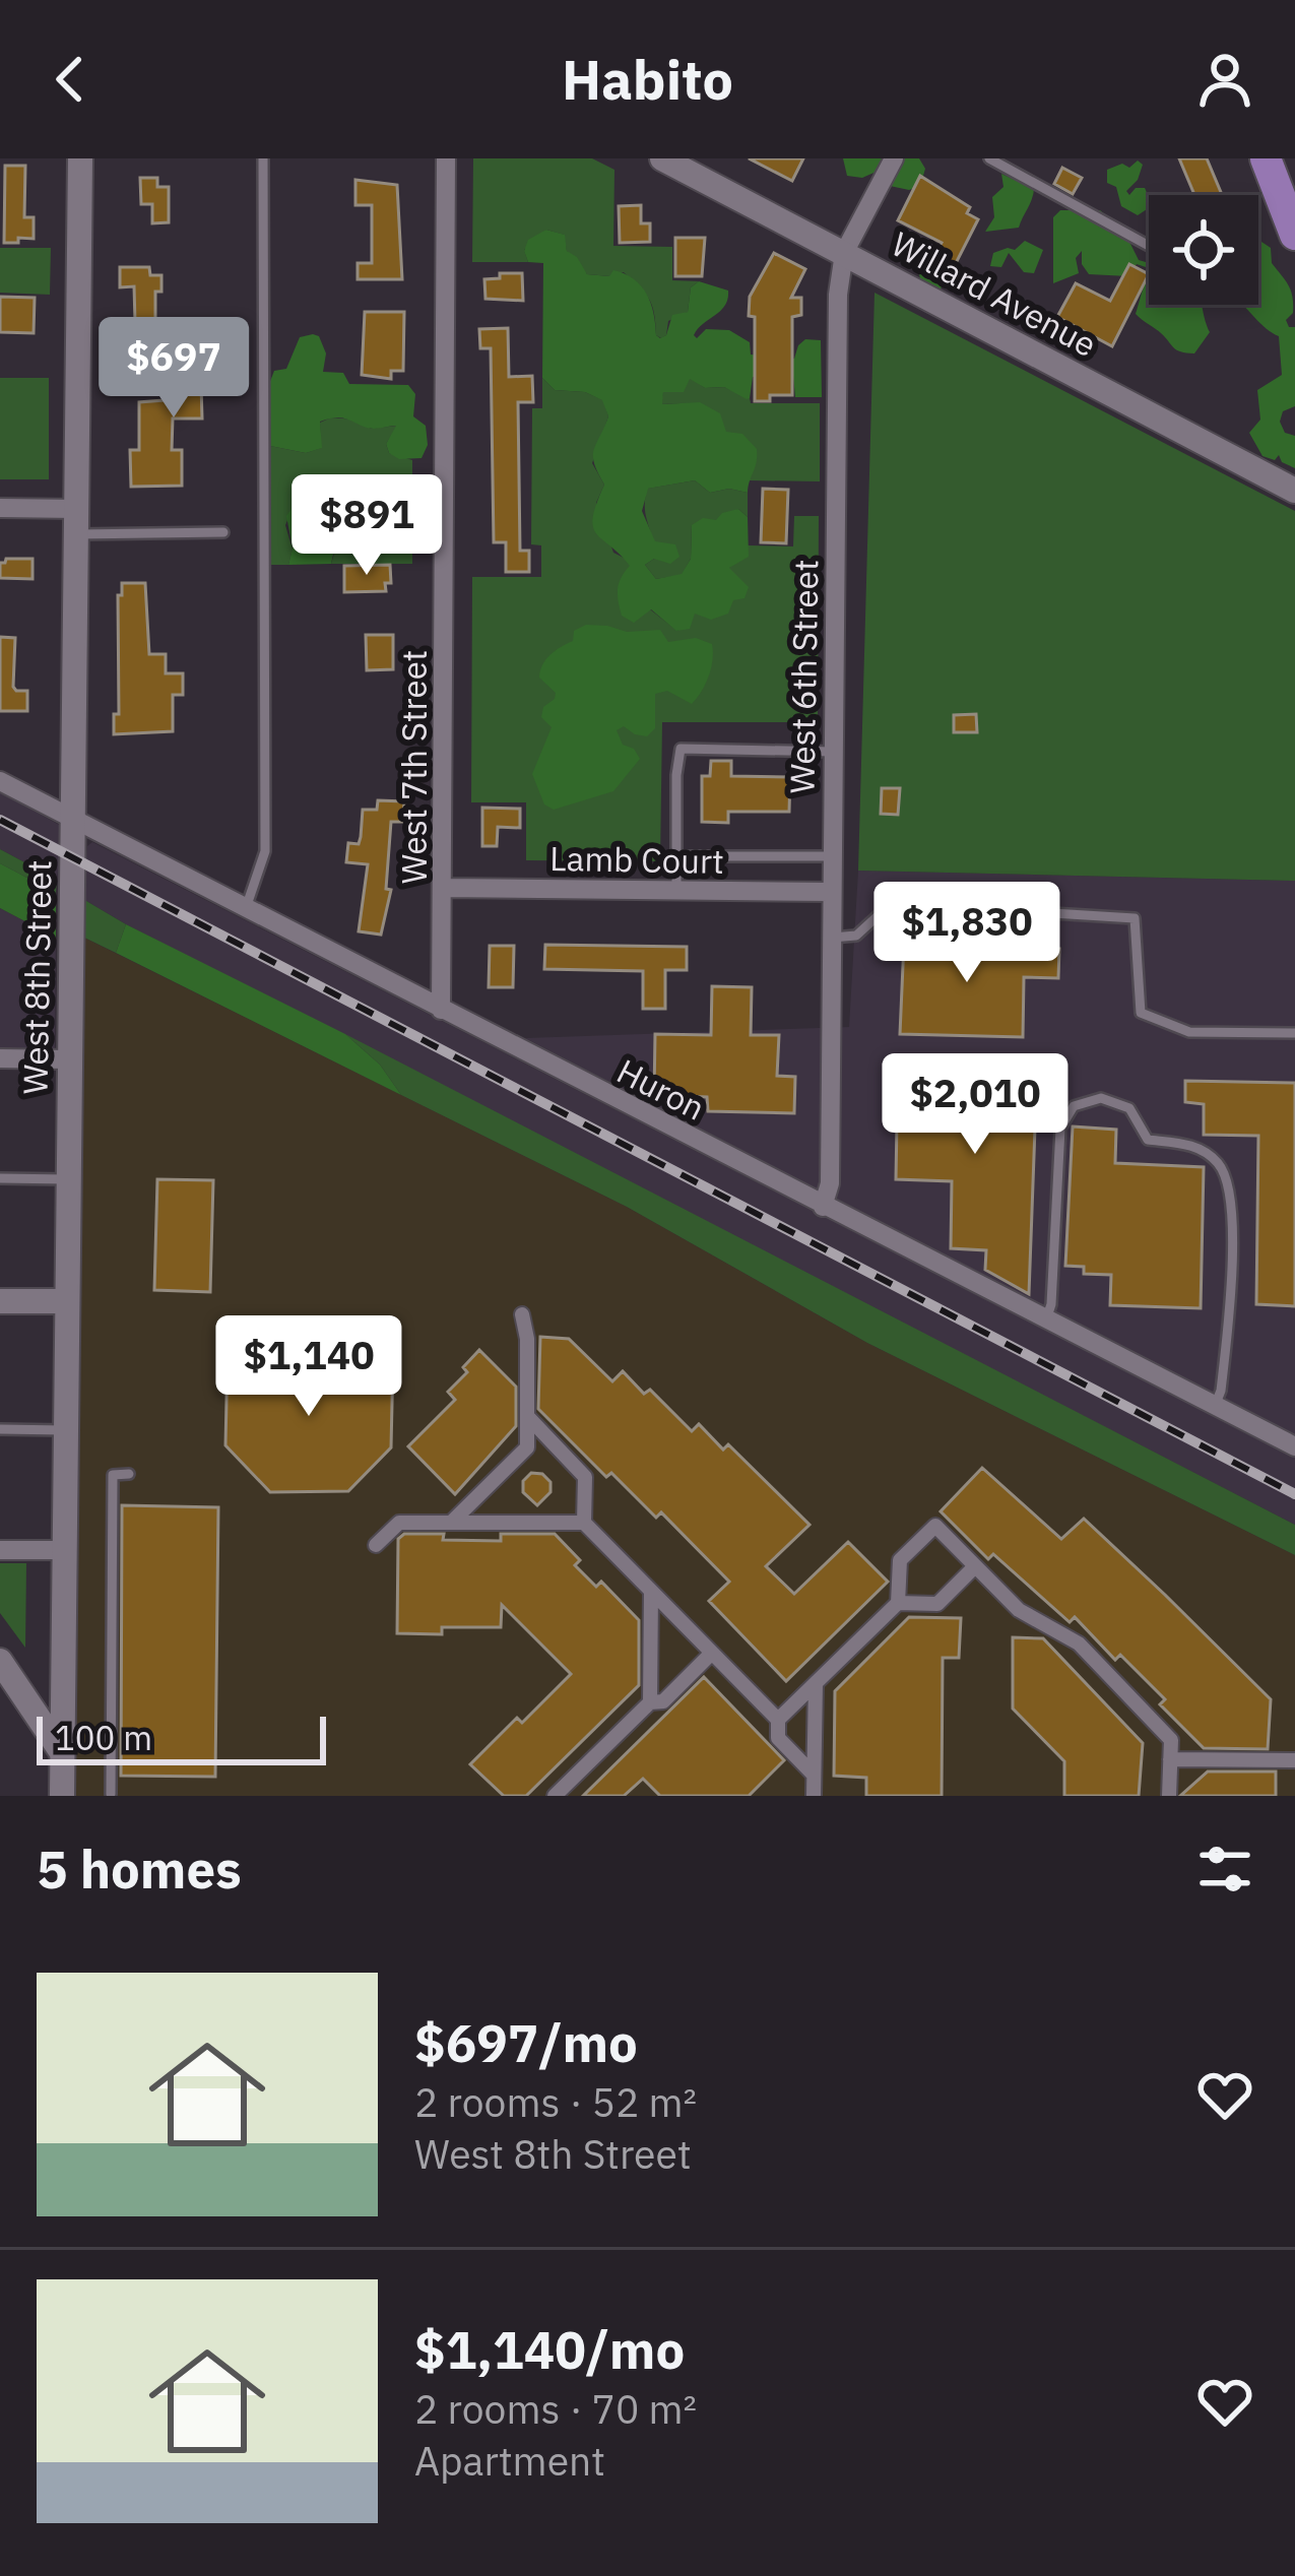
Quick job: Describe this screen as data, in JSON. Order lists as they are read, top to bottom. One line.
{"streets":{"street":["Willard Avenue","West 6th Street","West 7th Street","Lamb Court","West 8th Street","Huron"]},"crossings":[["Willard Avenue","West 6th Street"],["West 6th Street","Lamb Court"],["West 6th Street","Huron"],["West 7th Street","Lamb Court"],["West 7th Street","Huron"],["West 8th Street","Huron"]],"scale_bar":"100 m","page":{"header":"Habito","price":["$697","$891","$1,830","$2,010","$1,140"],"scale":"100 m","heading":"5 homes","list":[{"name":"$697/mo","note":"2 rooms · 52 m² · West 8th Street"},{"name":"$1,140/mo","note":"2 rooms · 70 m² · Apartment"}]}}
